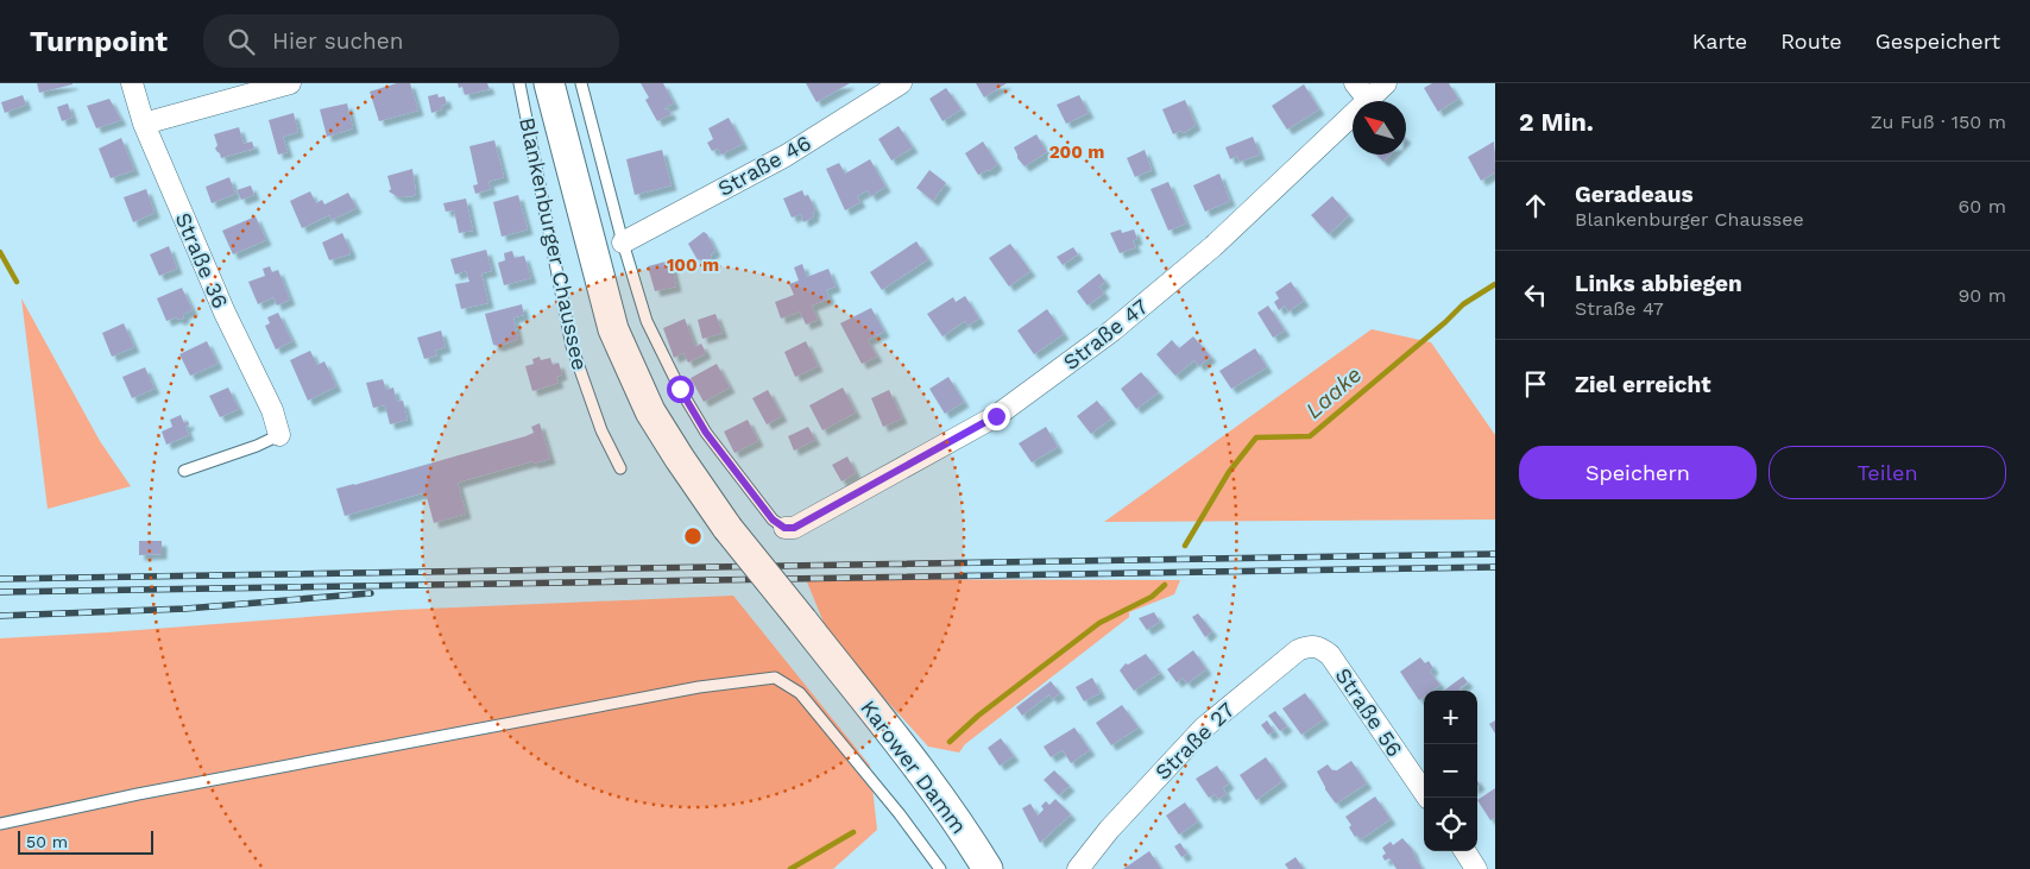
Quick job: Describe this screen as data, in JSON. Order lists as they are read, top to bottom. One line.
{"streets":{"main road":["Blankenburger Chaussee","Karower Damm"],"street":["Straße 46","Straße 36","Straße 47","Straße 56","Straße 27"]},"crossings":[["Blankenburger Chaussee","Karower Damm"],["Straße 56","Straße 27"]],"water":["Laake"],"scale_bar":"50 m","north":"top left","page":{"header":"Turnpoint","search":"Hier suchen","nav":["Karte","Route","Gespeichert"],"heading":["2 Min.","Zu Fuß · 150 m"],"list":[["Geradeaus","Blankenburger Chaussee","60 m"],["Links abbiegen","Straße 47","90 m"],"Ziel erreicht"],"buttons":["Speichern","Teilen"],"map_buttons":["+","−"],"scale":"50 m"},"rings":["200 m","100 m"]}
